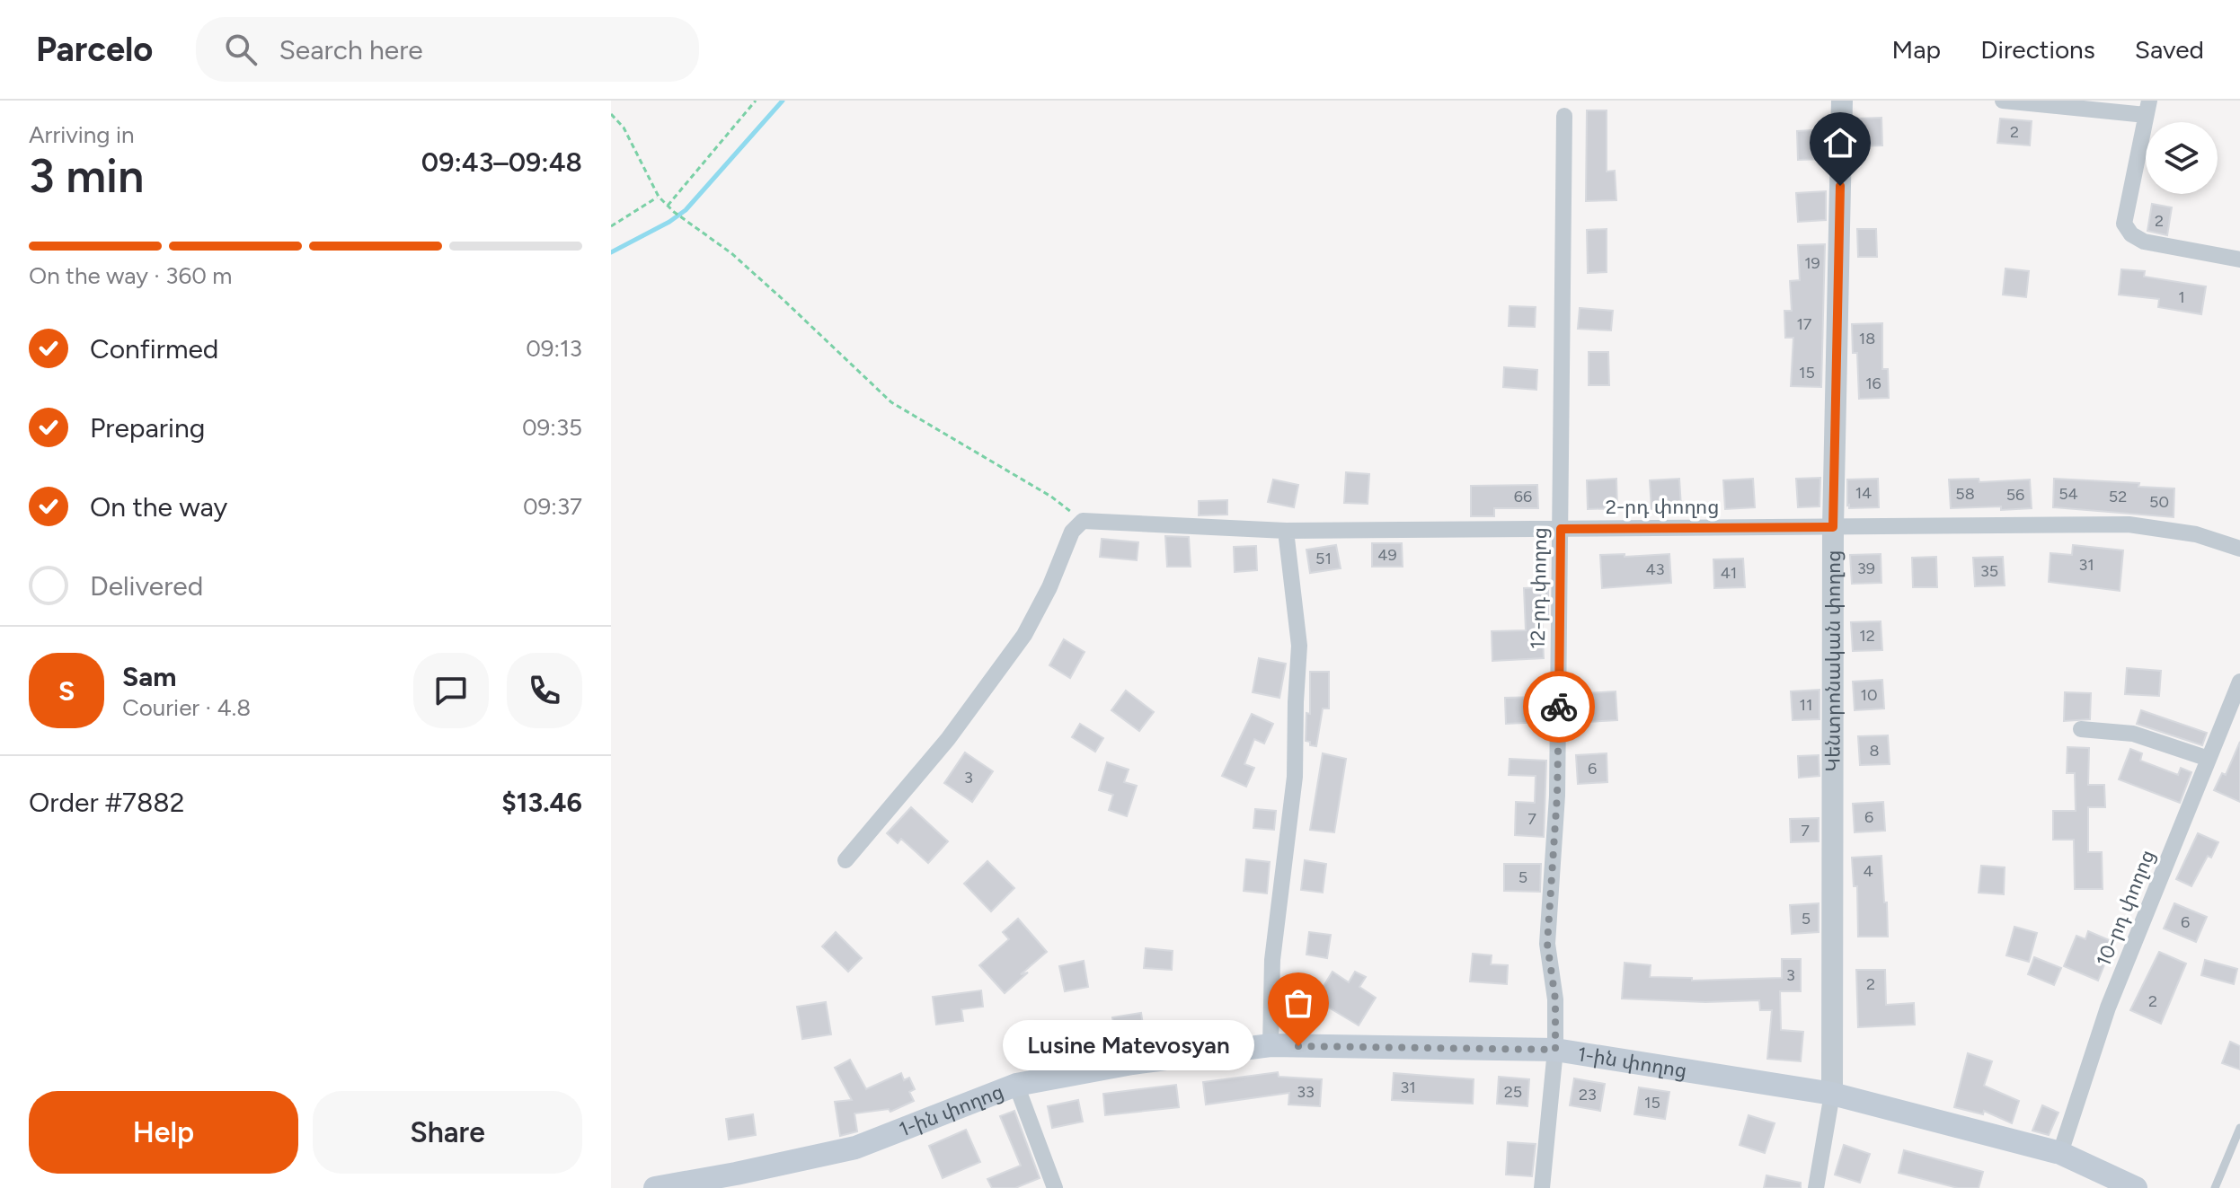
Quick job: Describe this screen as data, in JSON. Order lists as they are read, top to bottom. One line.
{"streets":{"main road":["1-ին փողոց"],"street":["2-րդ փողոց","12-րդ փողոց","Կենտրոնական փողոց","10-րդ փողոց"]},"crossings":[["2-րդ փողոց","12-րդ փողոց"],["2-րդ փողոց","Կենտրոնական փողոց"],["12-րդ փողոց","1-ին փողոց"],["Կենտրոնական փողոց","1-ին փողոց"],["10-րդ փողոց","1-ին փողոց"]],"places":["Lusine Matevosyan"],"house_numbers":["2","2","19","1","17","18","15","16","14","58","54","56","66","52","50","49","51","31","39","43","35","41","12","10","11","8","6","3","6","7","7","4","5","5","6","3","2","2","31","33","25","23","15"],"page":{"header":"Parcelo","search":"Search here","nav":["Map","Directions","Saved"],"heading":["3 min","Arriving in","09:43–09:48"],"panel":["Sam","Courier · 4.8","Order #7882","$13.46"],"bar":"On the way · 360 m","list":[["Confirmed","09:13"],["Preparing","09:35"],["On the way","09:37"],"Delivered"],"round":"S","bubble":"Lusine Matevosyan","buttons":["Help","Share"]}}
